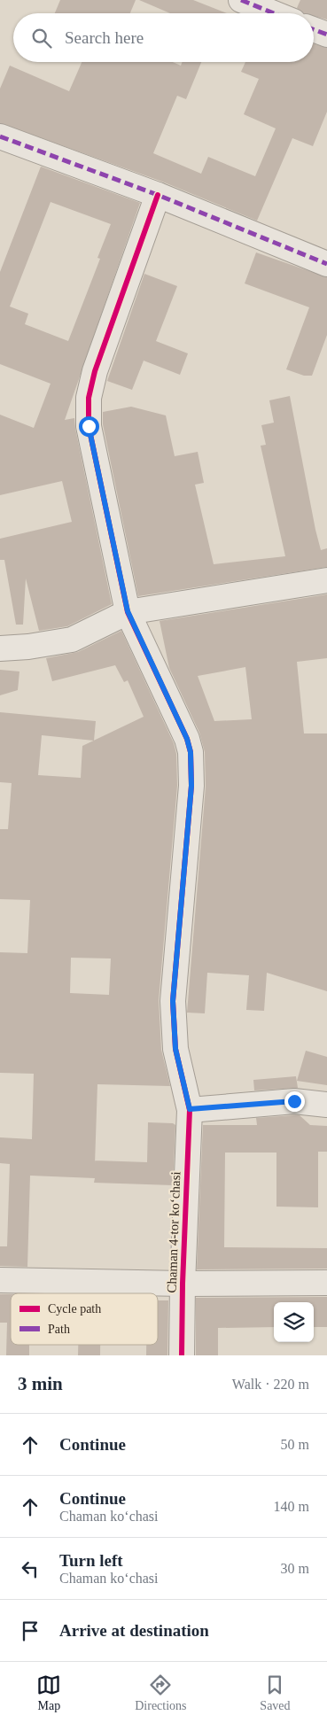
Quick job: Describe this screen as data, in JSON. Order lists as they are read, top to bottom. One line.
{"streets":{"street":["Chaman 4-tor koʻchasi"]},"legend":["Cycle path","Path"],"page":{"search":"Search here","heading":["3 min","Walk · 220 m"],"list":[["Continue","50 m"],["Continue","Chaman koʻchasi","140 m"],["Turn left","Chaman koʻchasi","30 m"],"Arrive at destination"],"nav":["Map","Directions","Saved"]}}
